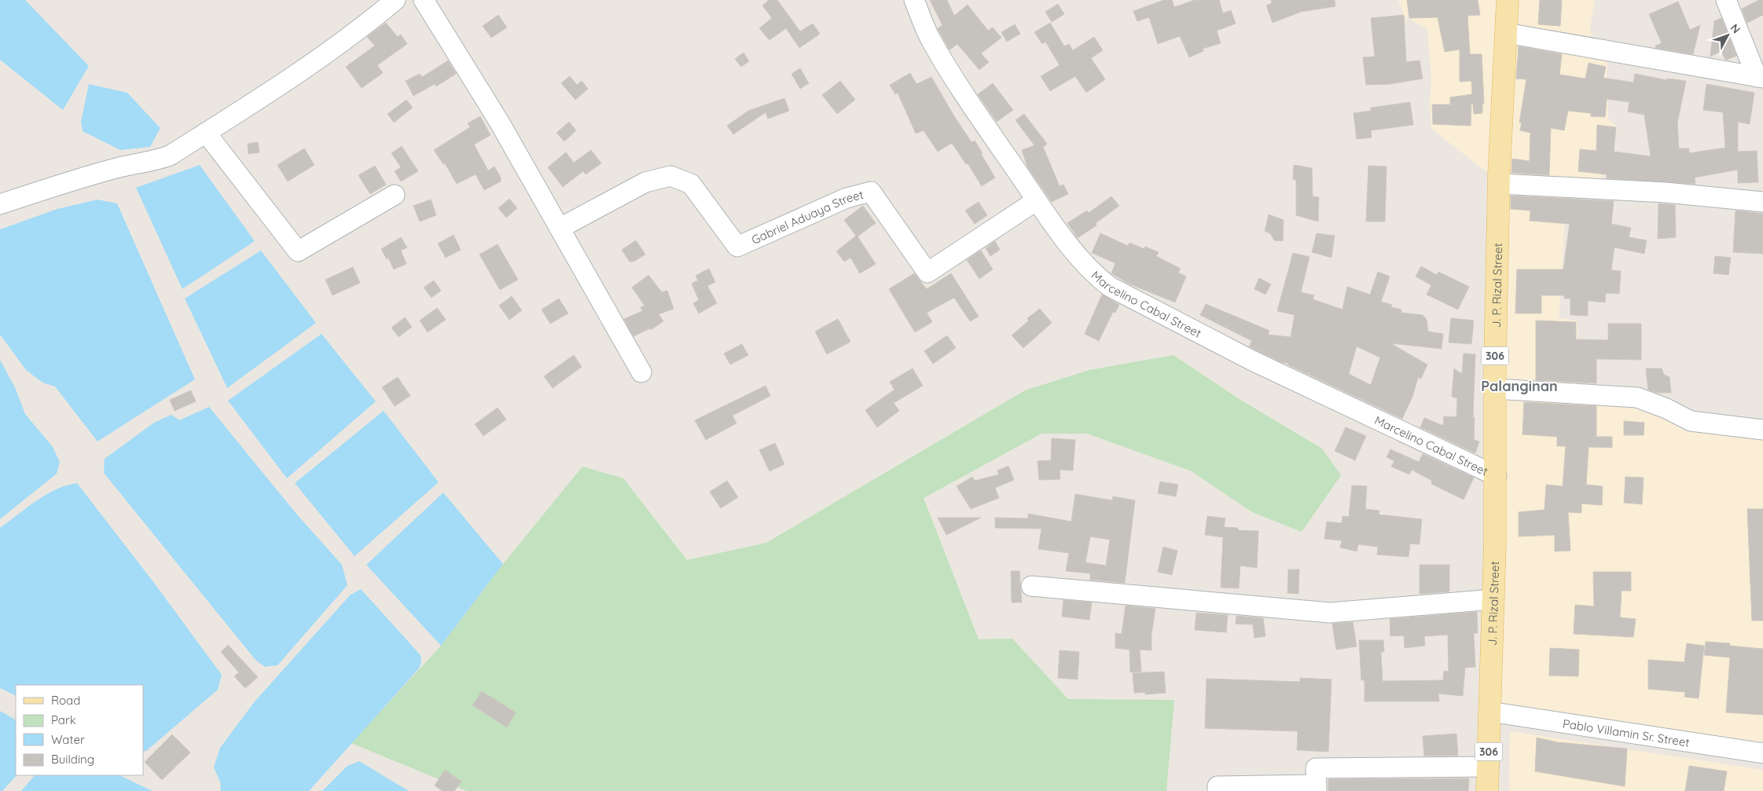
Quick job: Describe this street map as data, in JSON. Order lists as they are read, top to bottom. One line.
{"streets":{"main road":["J. P. Rizal Street","306"],"street":["Gabriel Aduaya Street","Marcelino Cabal Street","Pablo Villamin Sr. Street"]},"crossings":[["Gabriel Aduaya Street","Marcelino Cabal Street"],["J. P. Rizal Street","Marcelino Cabal Street"],["J. P. Rizal Street","306"],["J. P. Rizal Street","Pablo Villamin Sr. Street"],["306","Pablo Villamin Sr. Street"]],"districts":["Palanginan"],"legend":["Road","Park","Water","Building"],"north":"top right"}
